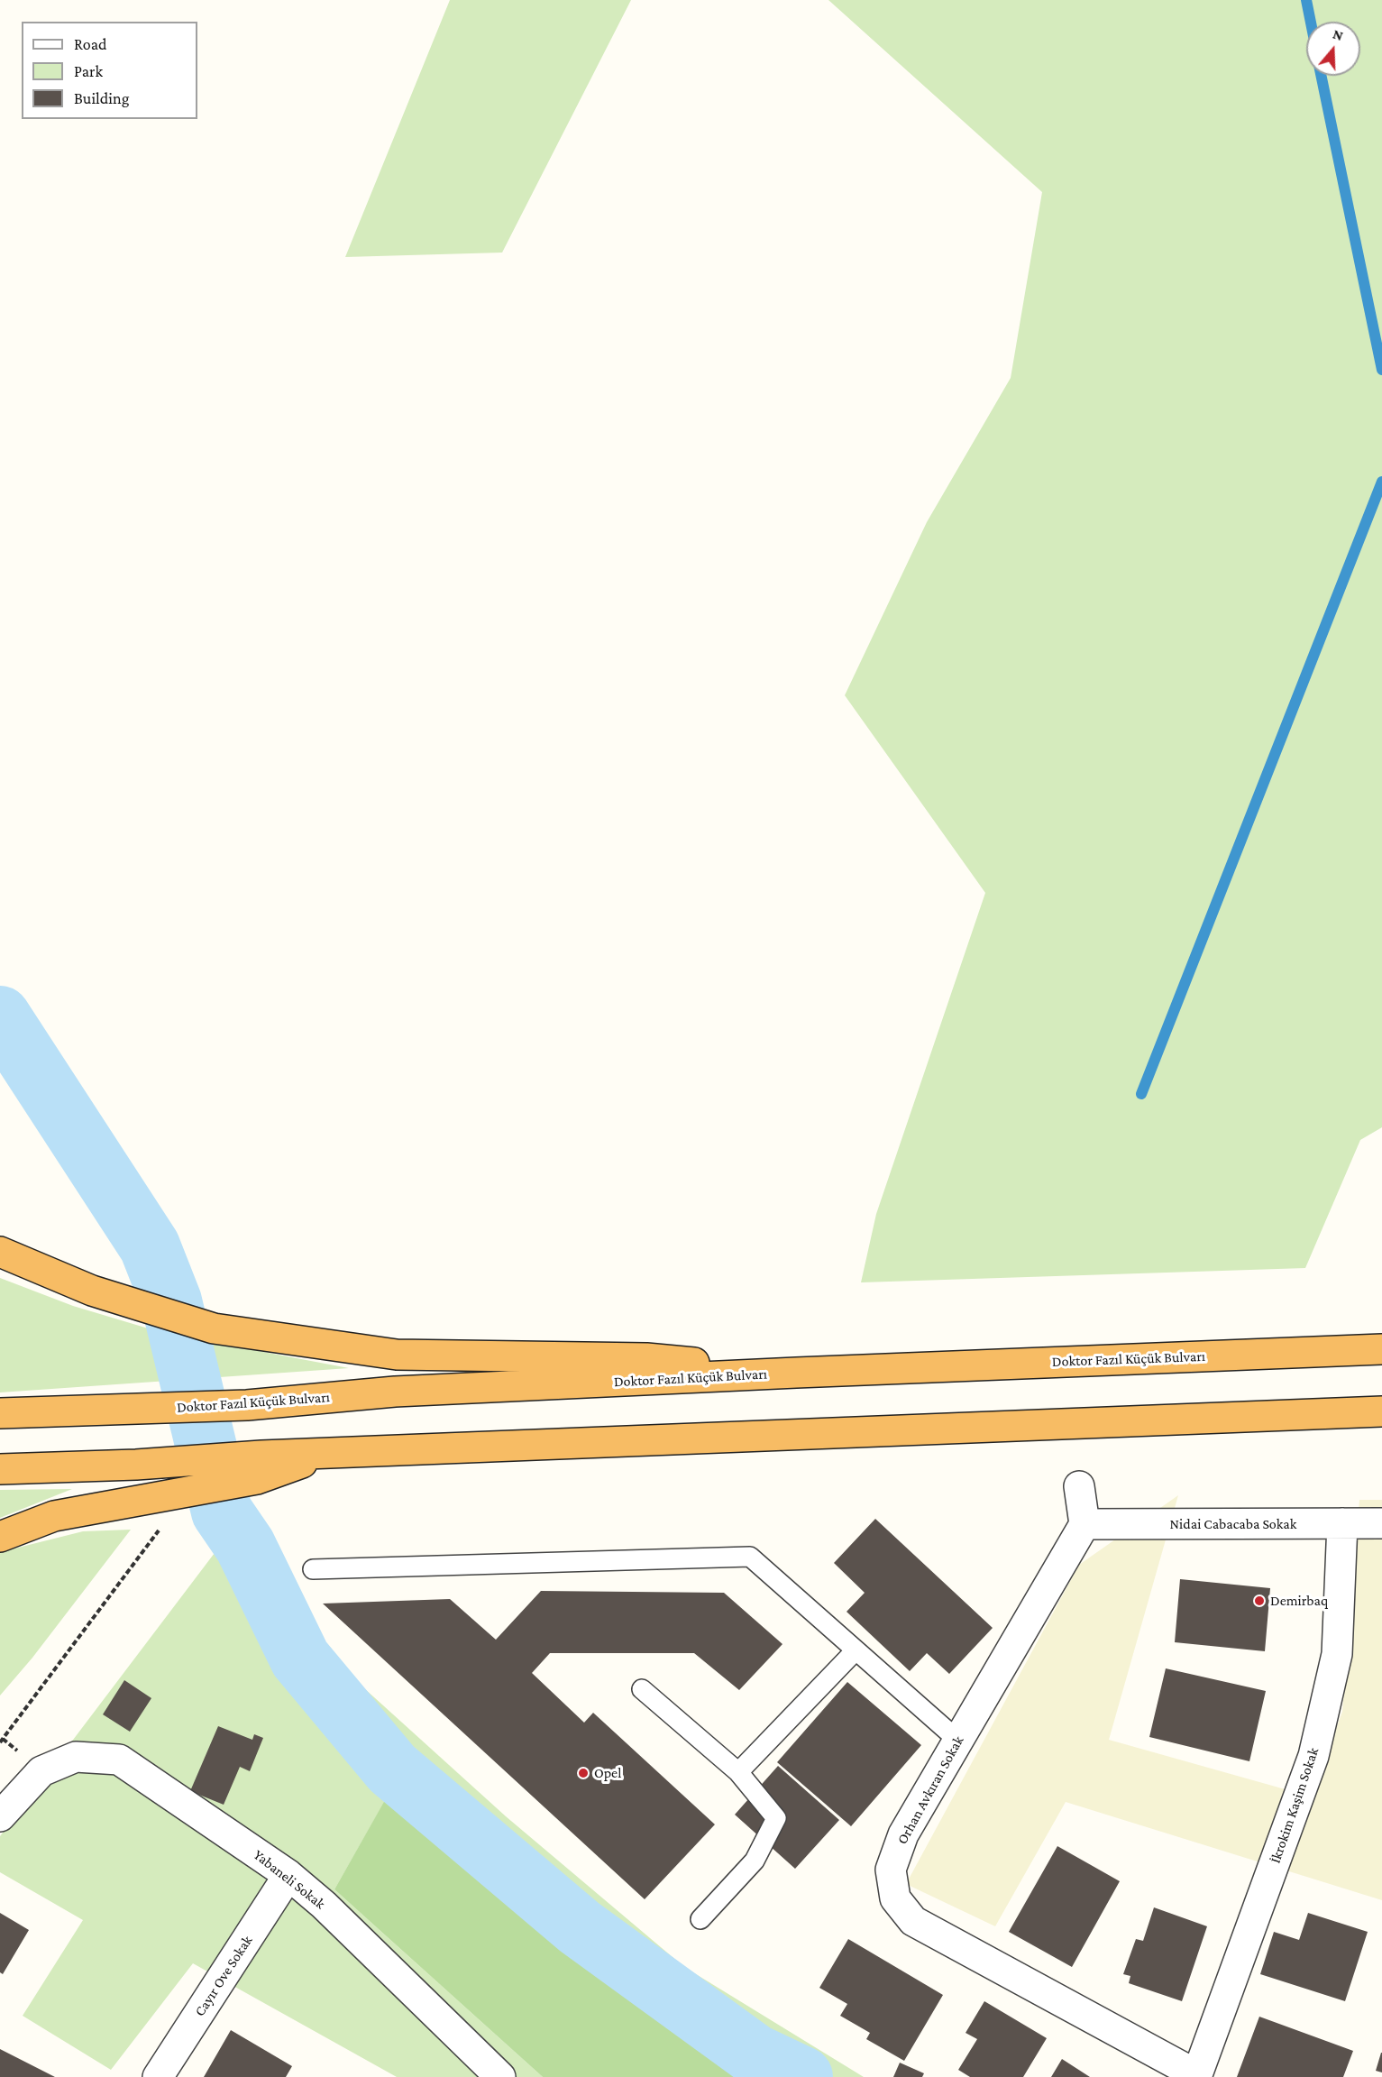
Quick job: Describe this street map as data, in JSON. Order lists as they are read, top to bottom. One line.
{"streets":{"highway":["Doktor Fazıl Küçük Bulvarı"],"street":["Nidai Cabacaba Sokak","Orhan Avkıran Sokak","İkrokim Kaşim Sokak","Yabaneli Sokak","Cayır Ove Sokak"]},"crossings":[["Nidai Cabacaba Sokak","Orhan Avkıran Sokak"],["Nidai Cabacaba Sokak","İkrokim Kaşim Sokak"],["Orhan Avkıran Sokak","İkrokim Kaşim Sokak"],["Yabaneli Sokak","Cayır Ove Sokak"]],"places":["Demirbaq","Opel"],"legend":["Road","Park","Building"],"north":"top"}
